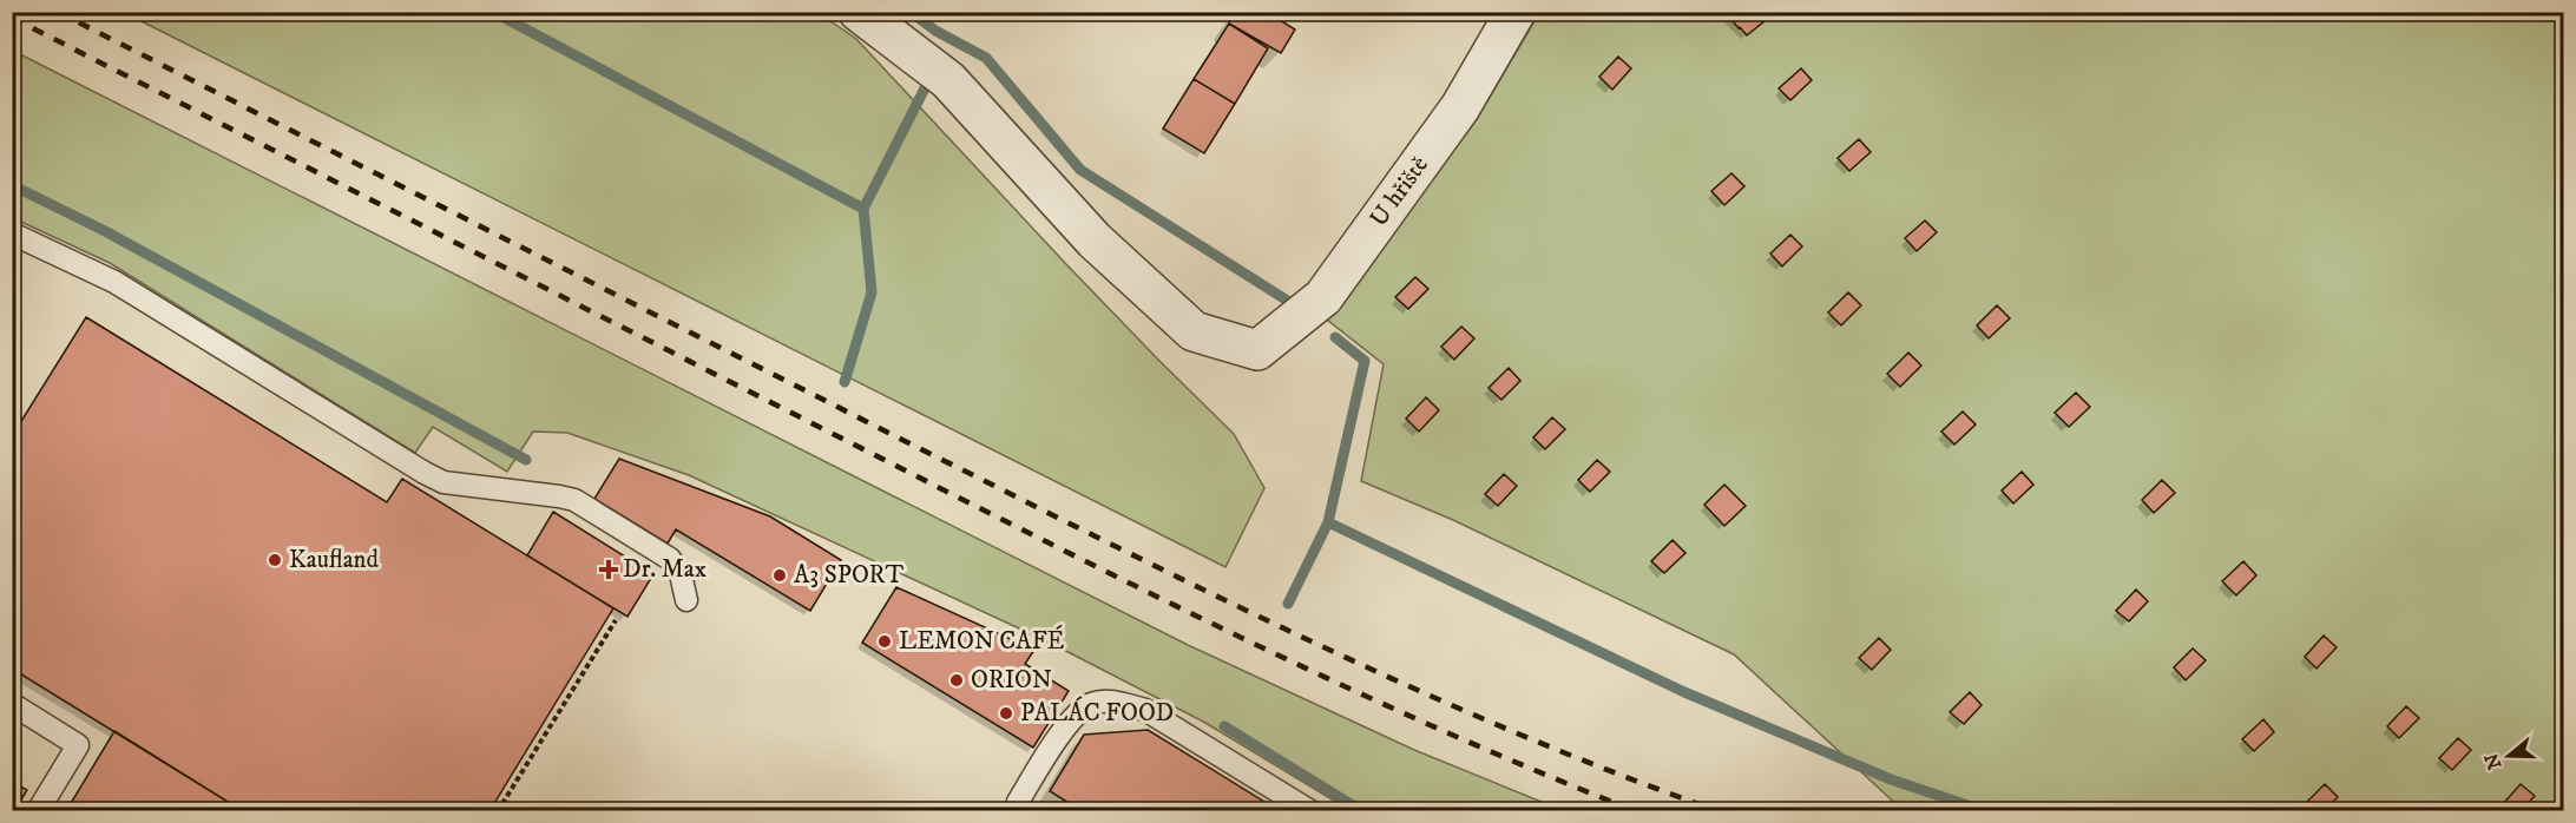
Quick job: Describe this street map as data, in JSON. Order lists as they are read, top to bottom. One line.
{"streets":{"street":["U hřiště"]},"places":{"other":["Kaufland","A3 SPORT","LEMON CAFÉ","ORION","PALÁC FOOD"],"health":["Dr. Max"]},"north":"left"}
